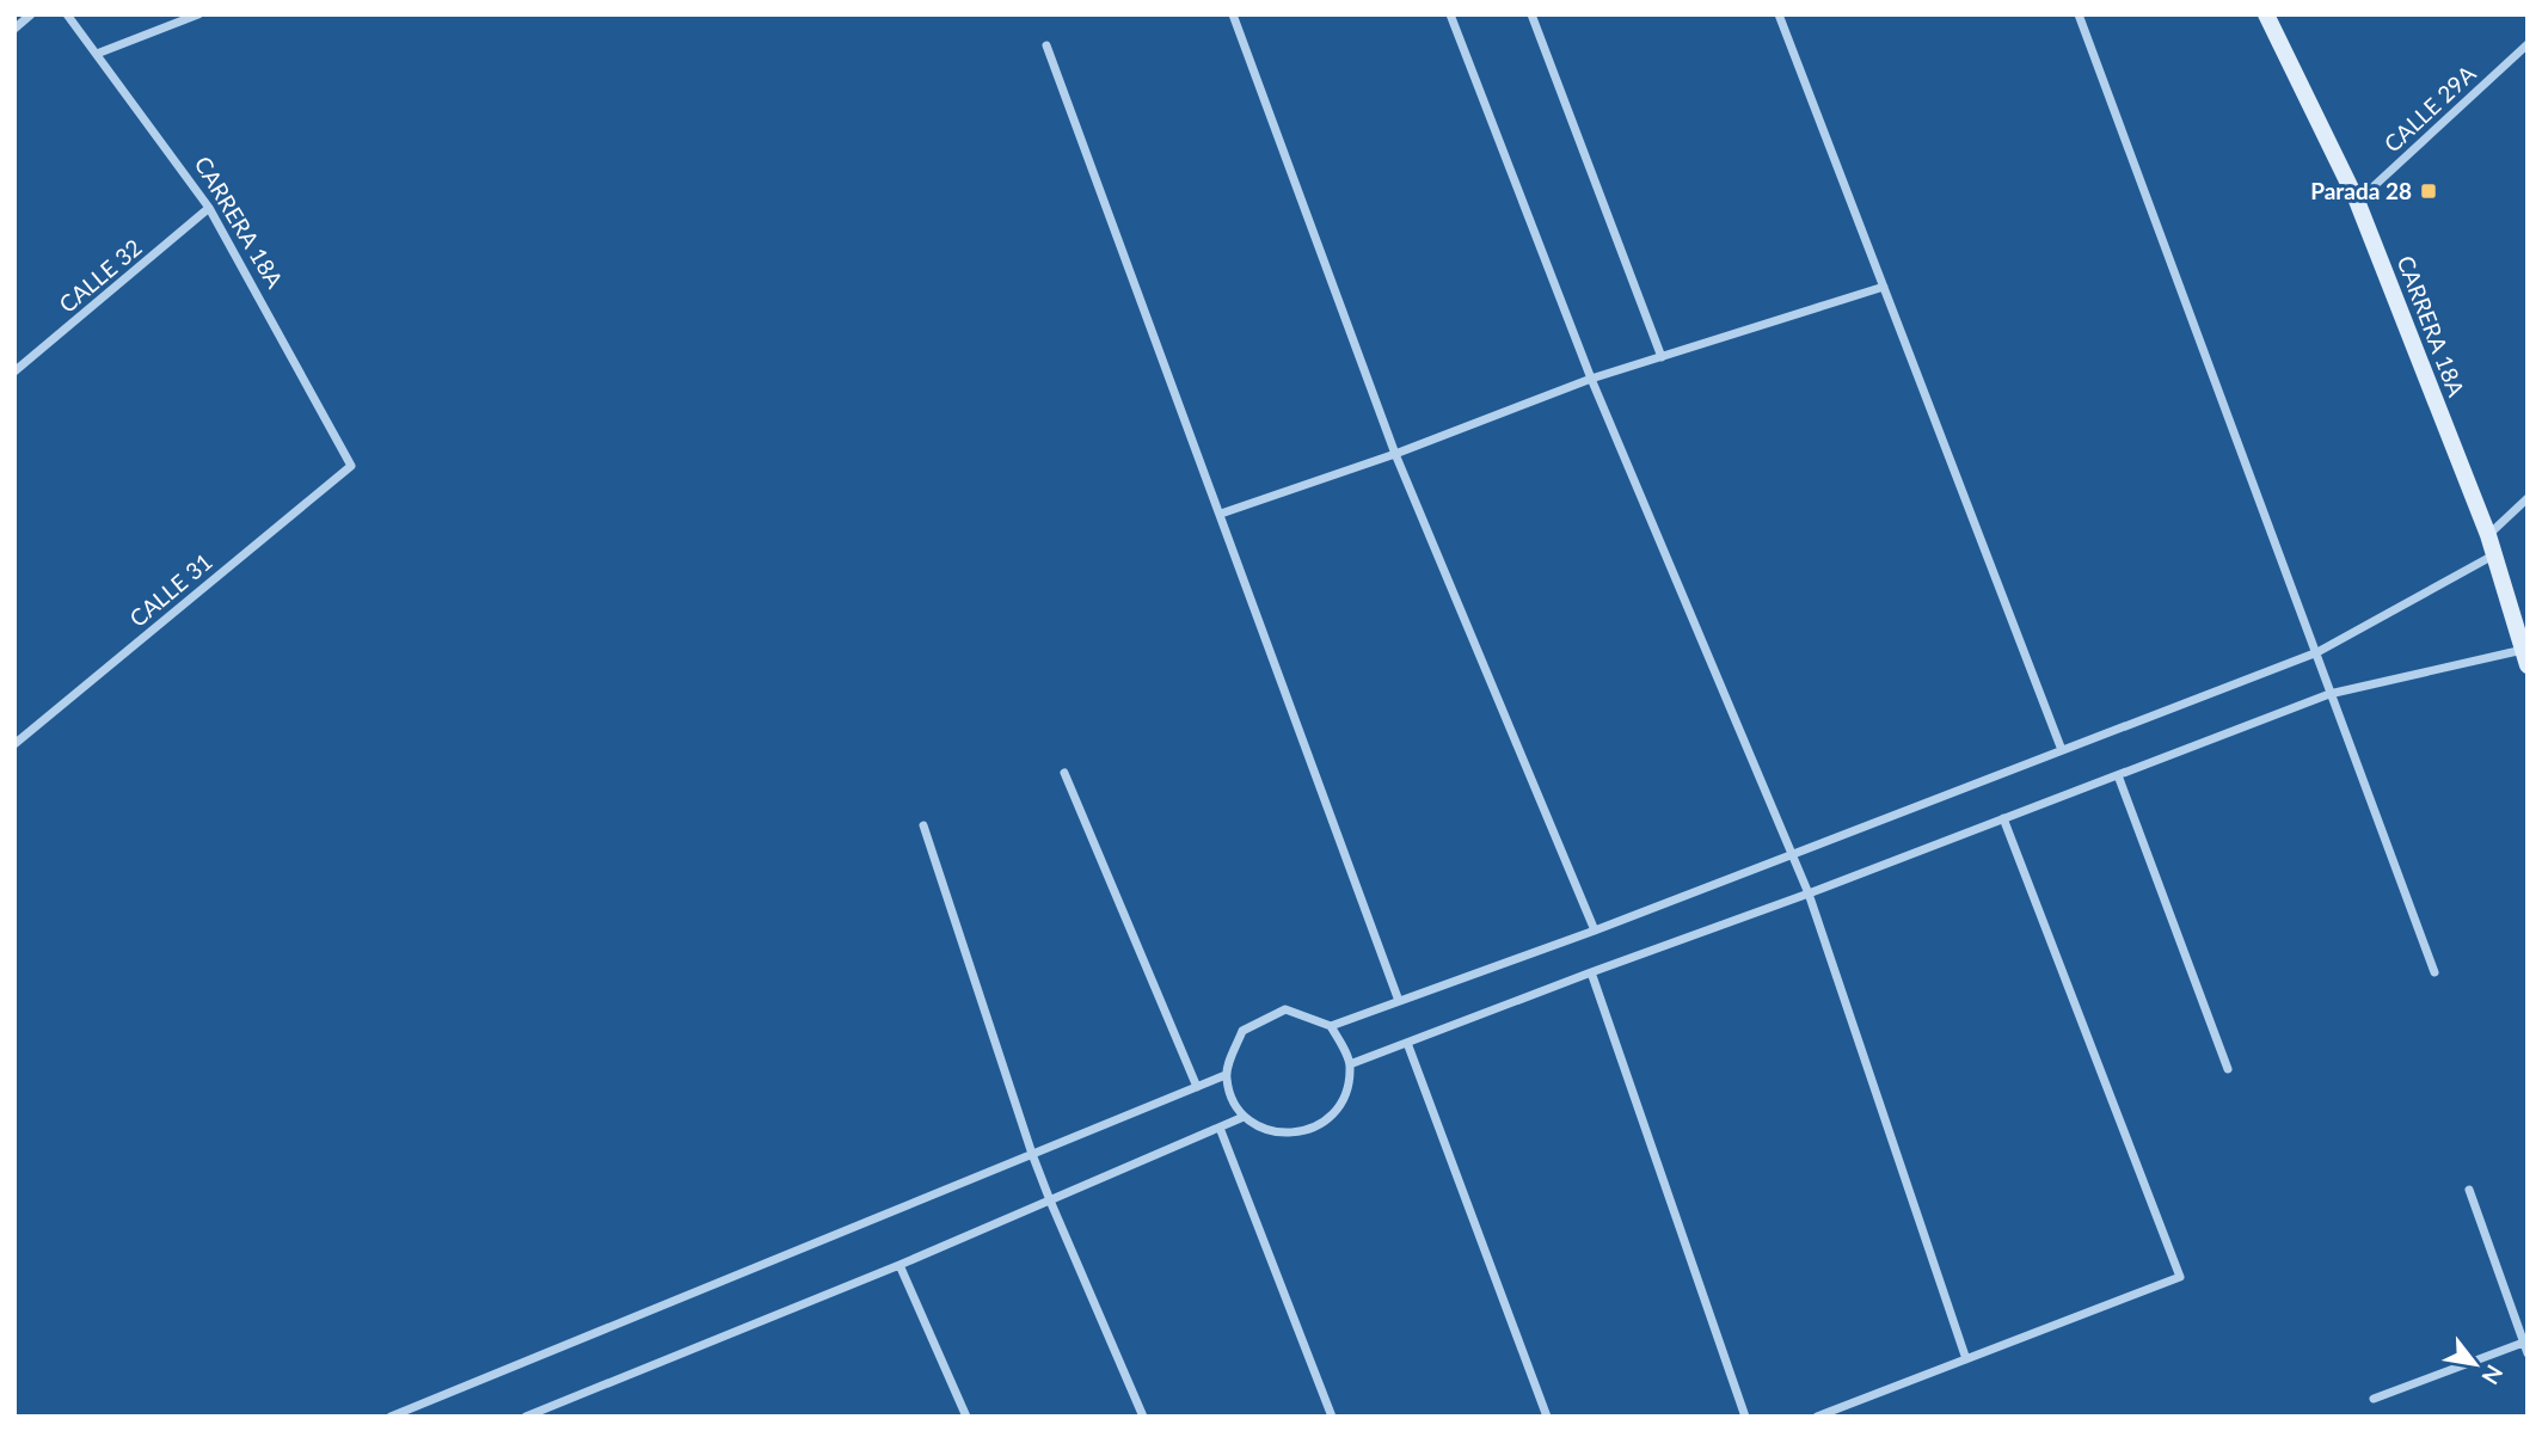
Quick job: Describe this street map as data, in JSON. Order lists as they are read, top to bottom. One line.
{"streets":{"main road":["CARRERA 18A"],"street":["CALLE 29A","CALLE 32","CALLE 31"]},"crossings":[["CALLE 29A","CARRERA 18A"],["CARRERA 18A","CALLE 32"],["CARRERA 18A","CALLE 31"]],"places":{"transit":["Parada 28"]},"north":"bottom right"}
